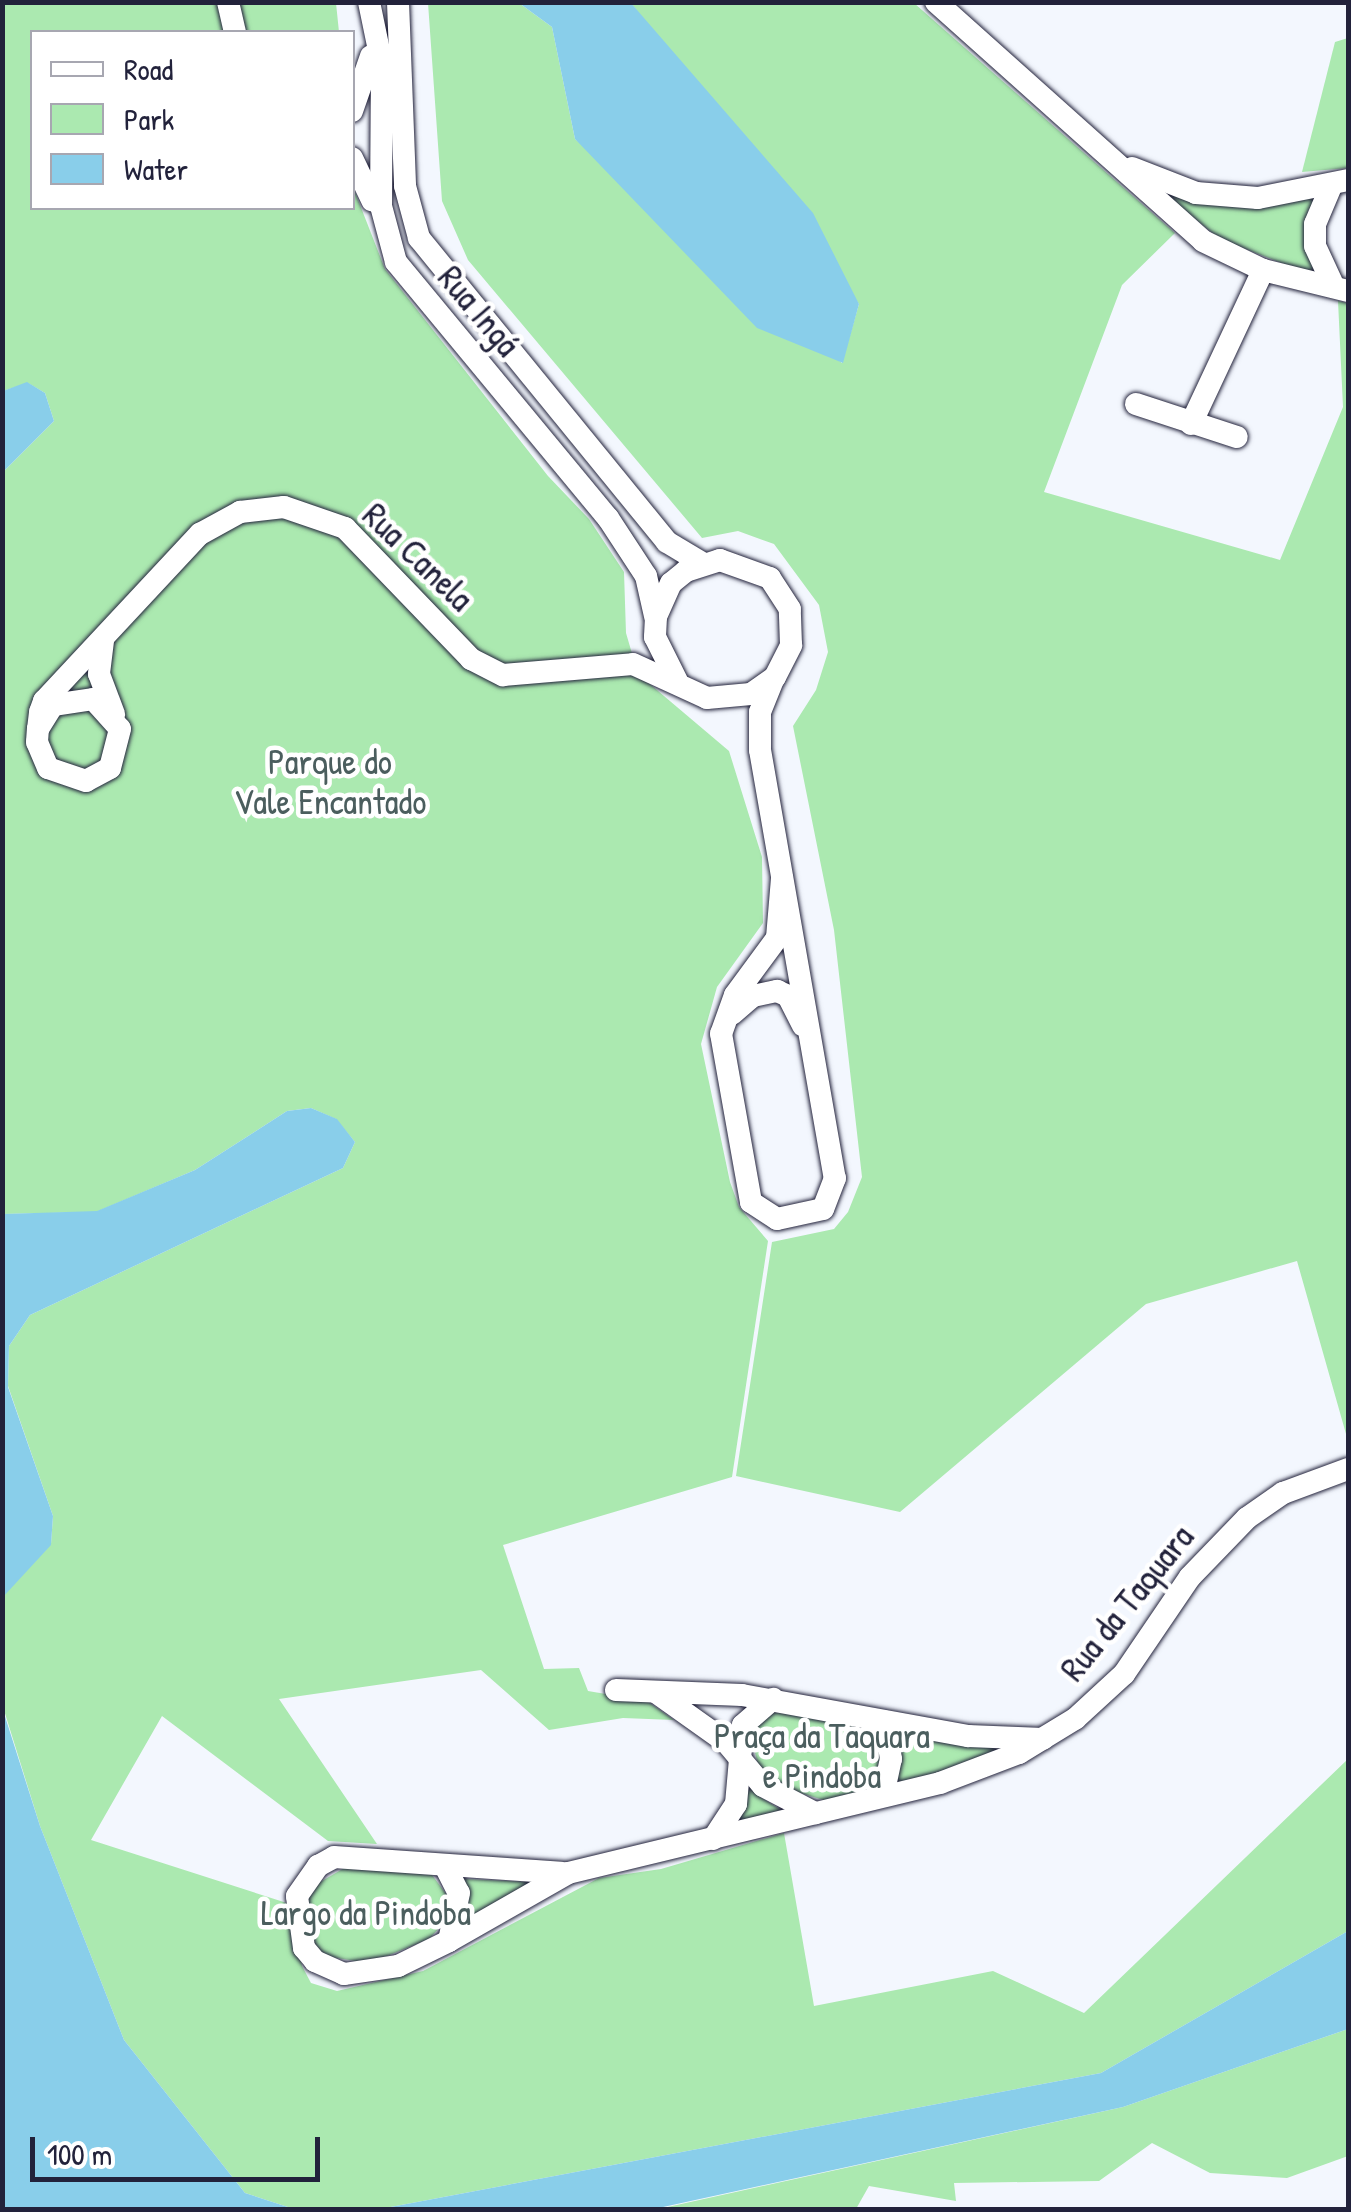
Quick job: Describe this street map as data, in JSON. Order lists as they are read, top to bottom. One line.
{"streets":{"street":["Rua Ingá","Rua Canela","Rua da Taquara"]},"crossings":[["Rua Ingá","Rua Canela"]],"parks":["Parque do Vale Encantado","Praça da Taquara e Pindoba","Largo da Pindoba"],"legend":["Road","Park","Water"],"scale_bar":"100 m"}
